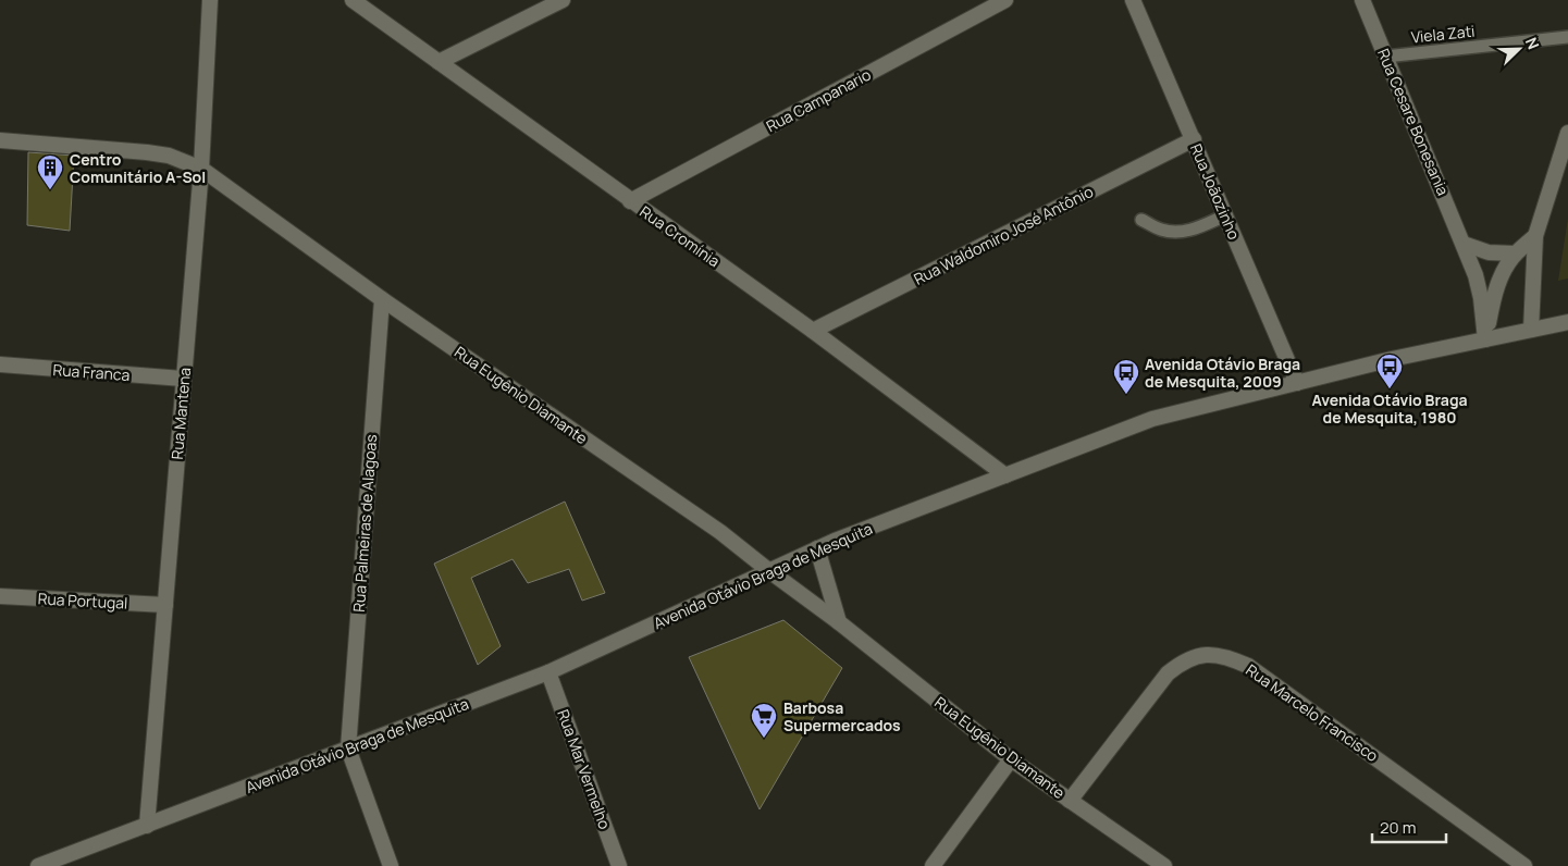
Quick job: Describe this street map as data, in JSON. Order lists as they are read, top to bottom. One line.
{"streets":{"street":["Rua Campanario","Rua Cesare Bonesania","Rua Joãozinho","Rua Waldomiro José Antônio","Rua Cromínia","Rua Franca","Rua Eugênio Diamante","Rua Mantena","Rua Palmeiras de Alagoas","Avenida Otávio Braga de Mesquita","Rua Portugal","Rua Marcelo Francisco","Rua Mar Vermelho"],"lane":["Viela Zati"]},"crossings":[["Viela Zati","Rua Cesare Bonesania"],["Rua Campanario","Rua Cromínia"],["Rua Cesare Bonesania","Avenida Otávio Braga de Mesquita"],["Rua Joãozinho","Rua Waldomiro José Antônio"],["Rua Joãozinho","Avenida Otávio Braga de Mesquita"],["Rua Waldomiro José Antônio","Rua Cromínia"],["Rua Cromínia","Avenida Otávio Braga de Mesquita"],["Rua Franca","Rua Mantena"],["Rua Eugênio Diamante","Rua Mantena"],["Rua Eugênio Diamante","Rua Palmeiras de Alagoas"],["Rua Eugênio Diamante","Avenida Otávio Braga de Mesquita"],["Rua Eugênio Diamante","Rua Marcelo Francisco"],["Rua Mantena","Avenida Otávio Braga de Mesquita"],["Rua Mantena","Rua Portugal"],["Rua Palmeiras de Alagoas","Avenida Otávio Braga de Mesquita"],["Avenida Otávio Braga de Mesquita","Rua Mar Vermelho"]],"places":{"building":["Centro Comunitário A-Sol"],"bus stop":["Avenida Otávio Braga de Mesquita, 1980","Avenida Otávio Braga de Mesquita, 2009"],"supermarket":["Barbosa Supermercados"]},"scale_bar":"20 m","north":"top right"}
